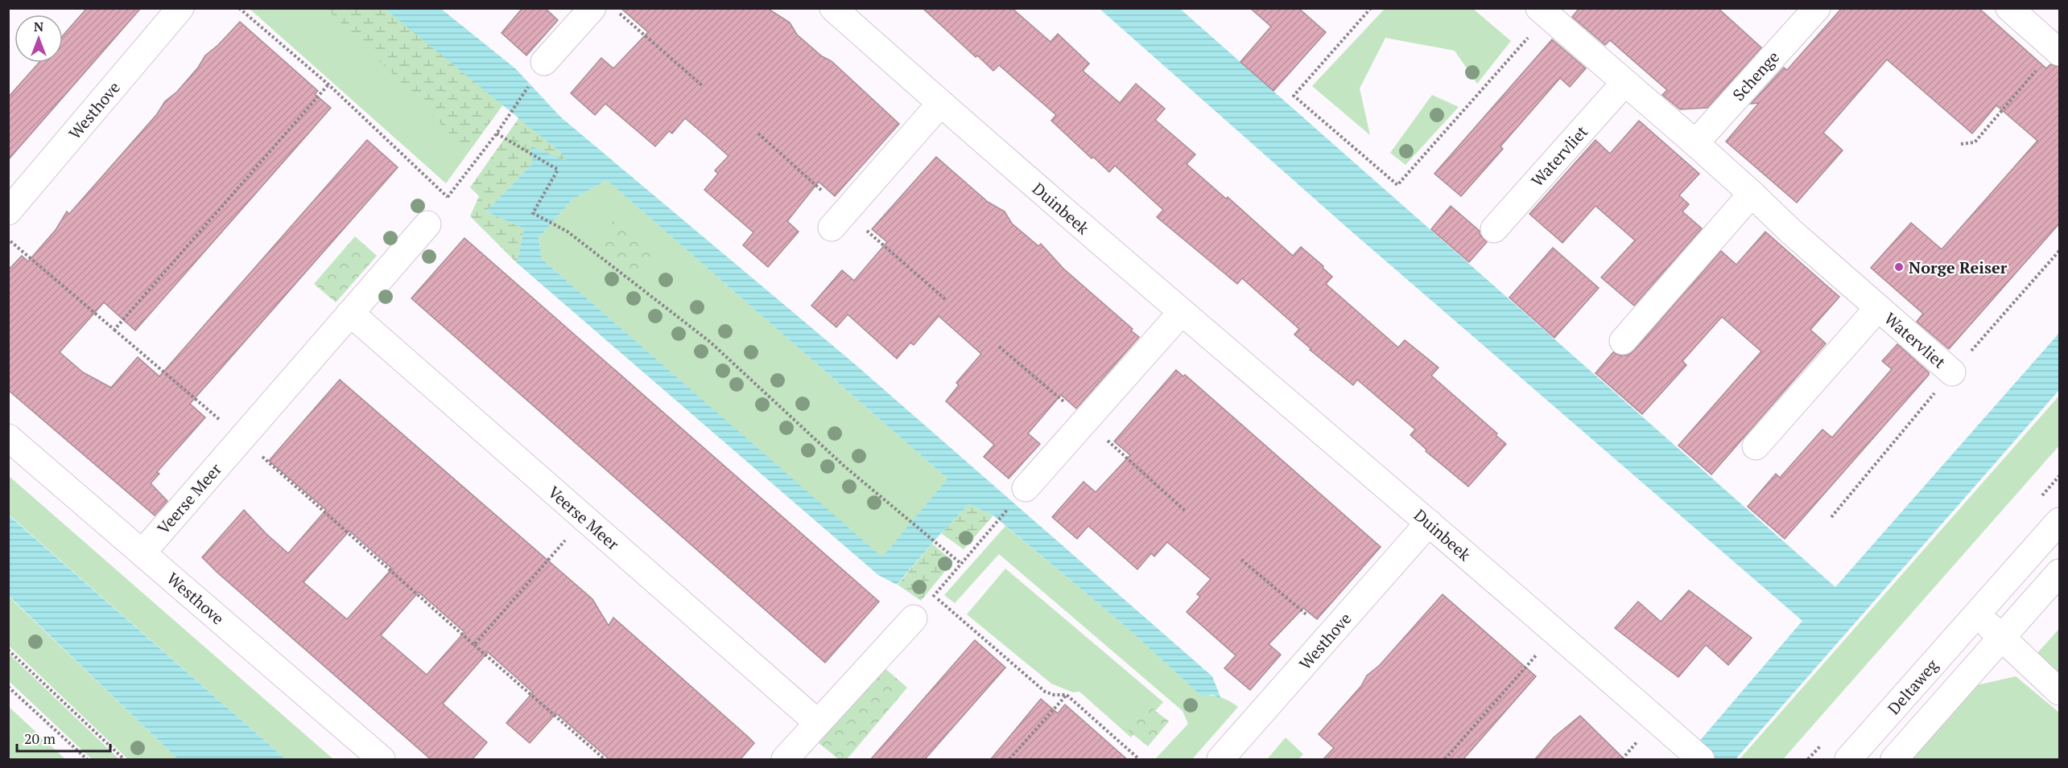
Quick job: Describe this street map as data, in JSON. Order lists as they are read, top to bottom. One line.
{"streets":{"street":["Schenge","Westhove","Watervliet","Duinbeek","Veerse Meer","Deltaweg"]},"crossings":[["Schenge","Watervliet"],["Westhove","Duinbeek"],["Westhove","Veerse Meer"]],"places":["Norge Reiser"],"scale_bar":"20 m","north":"top"}
